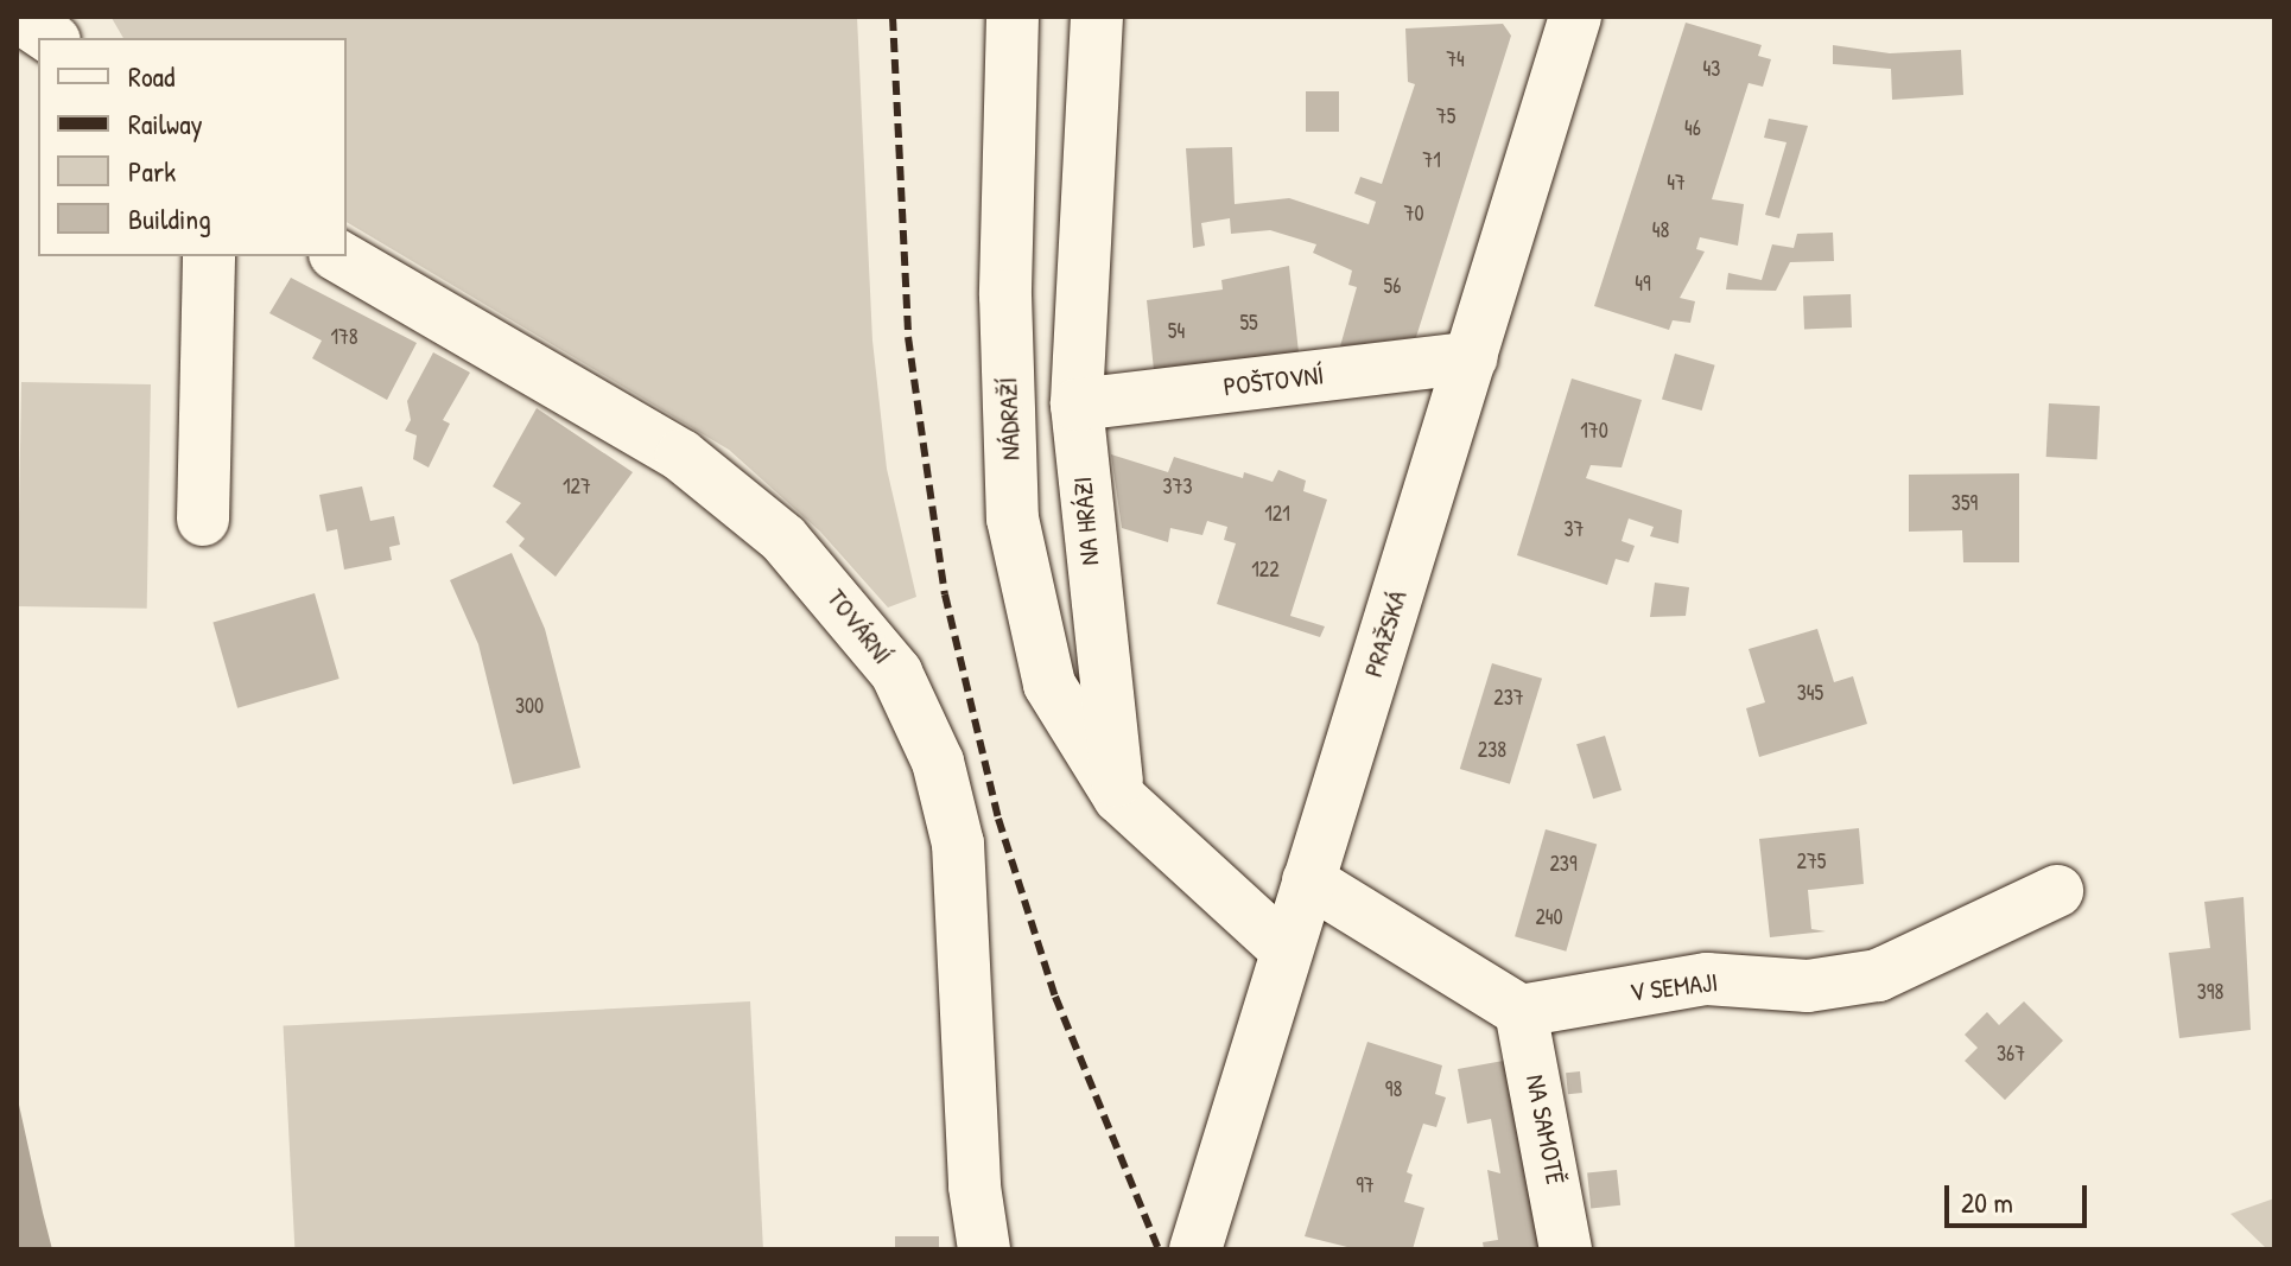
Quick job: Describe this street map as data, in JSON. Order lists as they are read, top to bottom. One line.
{"streets":{"street":["POŠTOVNÍ","NÁDRAŽÍ","NA HRÁZI","TOVÁRNÍ","PRAŽSKÁ","V SEMAJI","NA SAMOTĚ"]},"crossings":[["POŠTOVNÍ","NA HRÁZI"],["POŠTOVNÍ","PRAŽSKÁ"],["NÁDRAŽÍ","NA HRÁZI"],["V SEMAJI","NA SAMOTĚ"]],"house_numbers":["74","43","75","46","71","47","70","48","49","56","55","54","178","170","127","373","359","121","37","122","345","237","300","238","275","239","240","398","367","98","97"],"legend":["Road","Railway","Park","Building"],"scale_bar":"20 m"}
